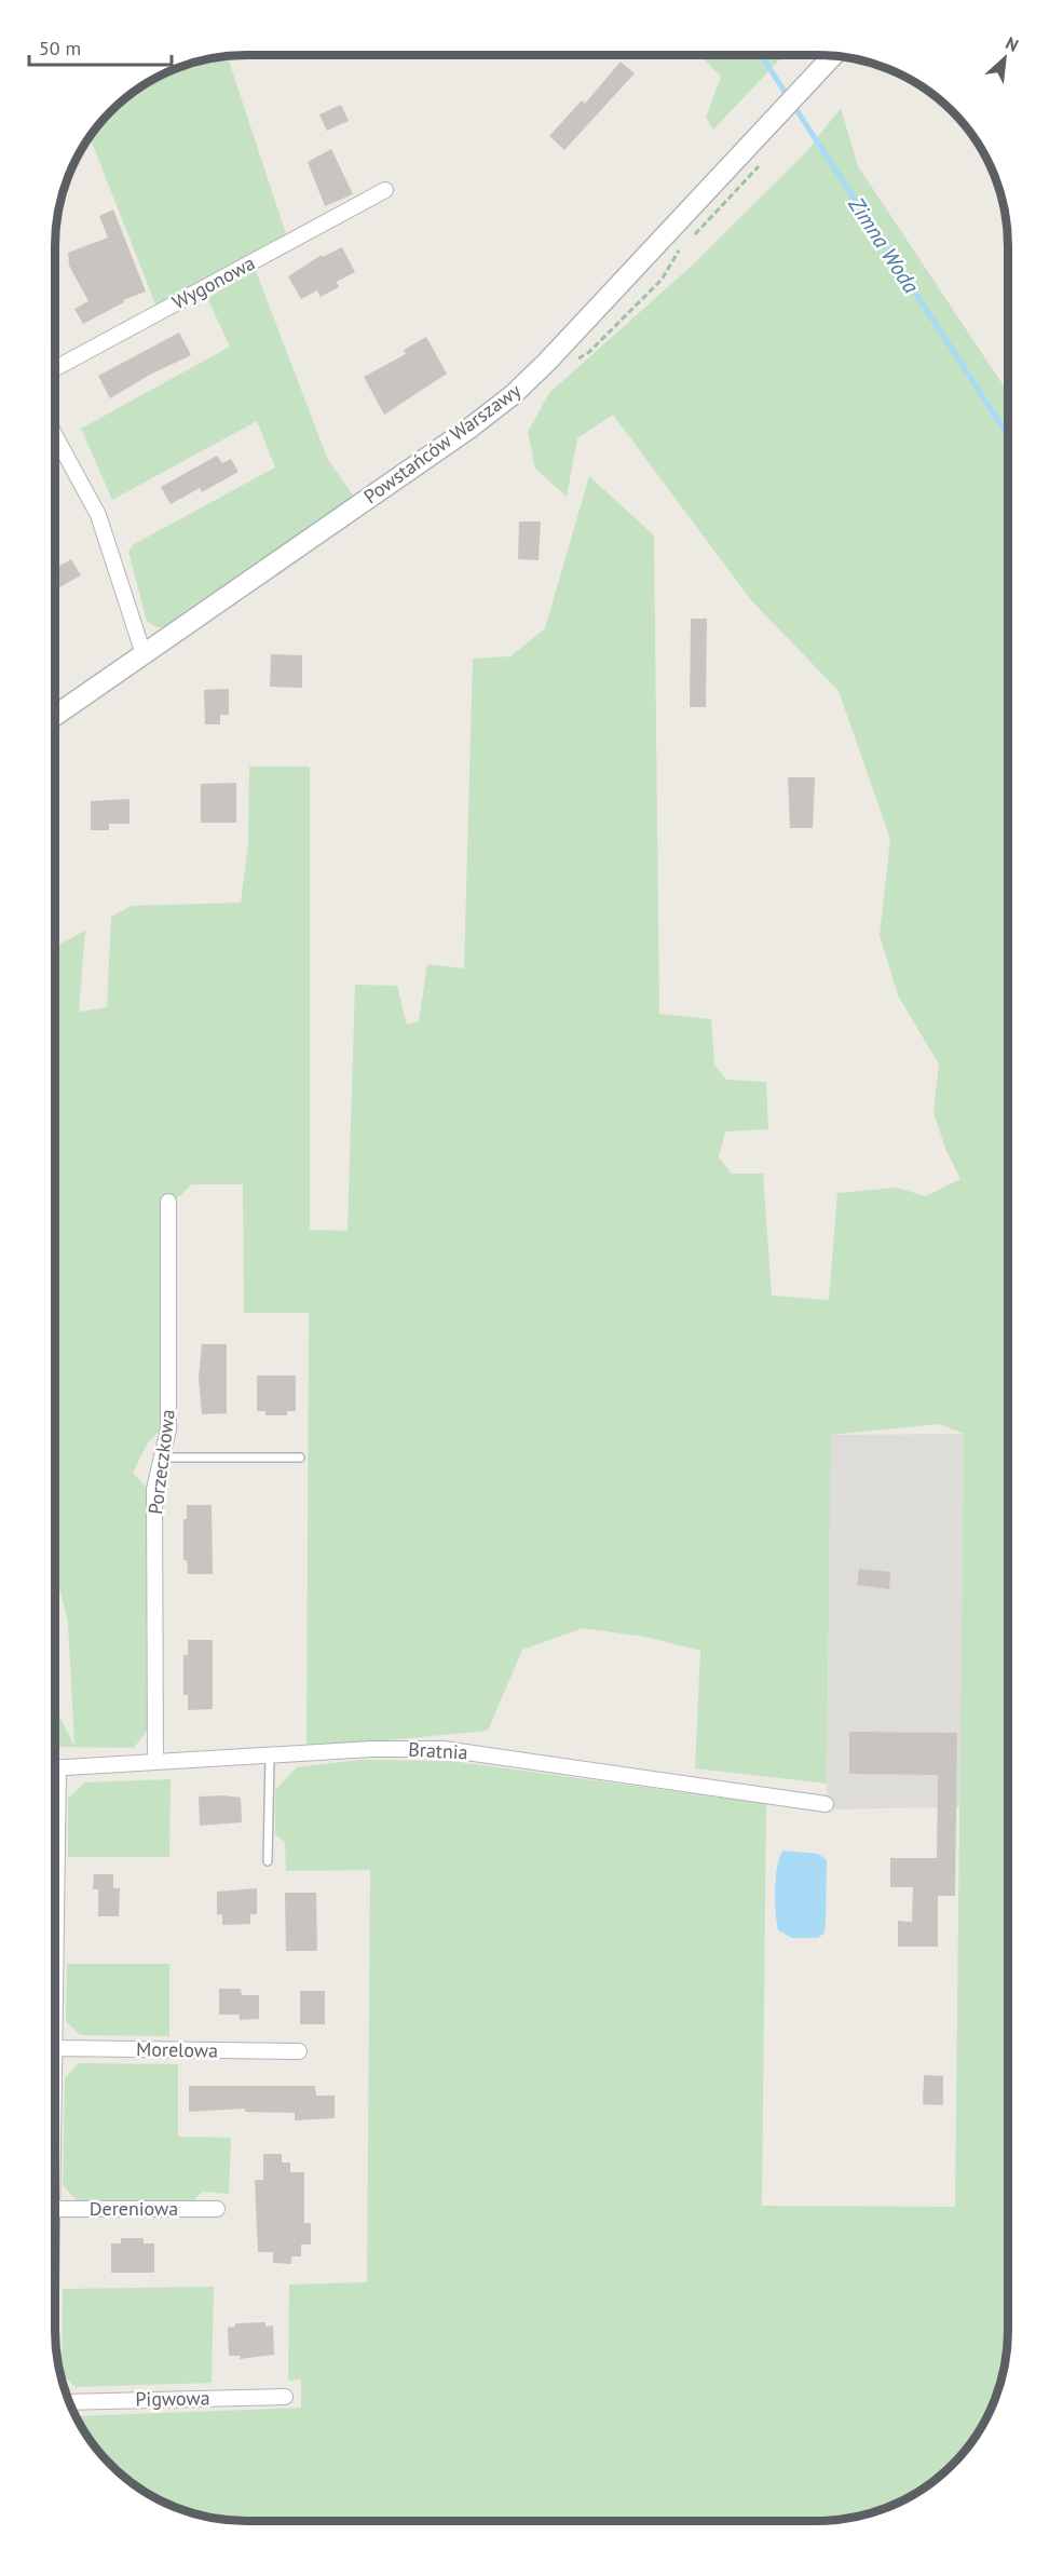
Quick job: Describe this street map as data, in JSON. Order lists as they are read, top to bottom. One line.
{"streets":{"street":["Wygonowa","Powstańców Warszawy","Porzeczkowa","Bratnia","Morelowa","Dereniowa","Pigwowa"]},"crossings":[["Porzeczkowa","Bratnia"]],"water":["Zimna Woda"],"scale_bar":"50 m","north":"top right"}
